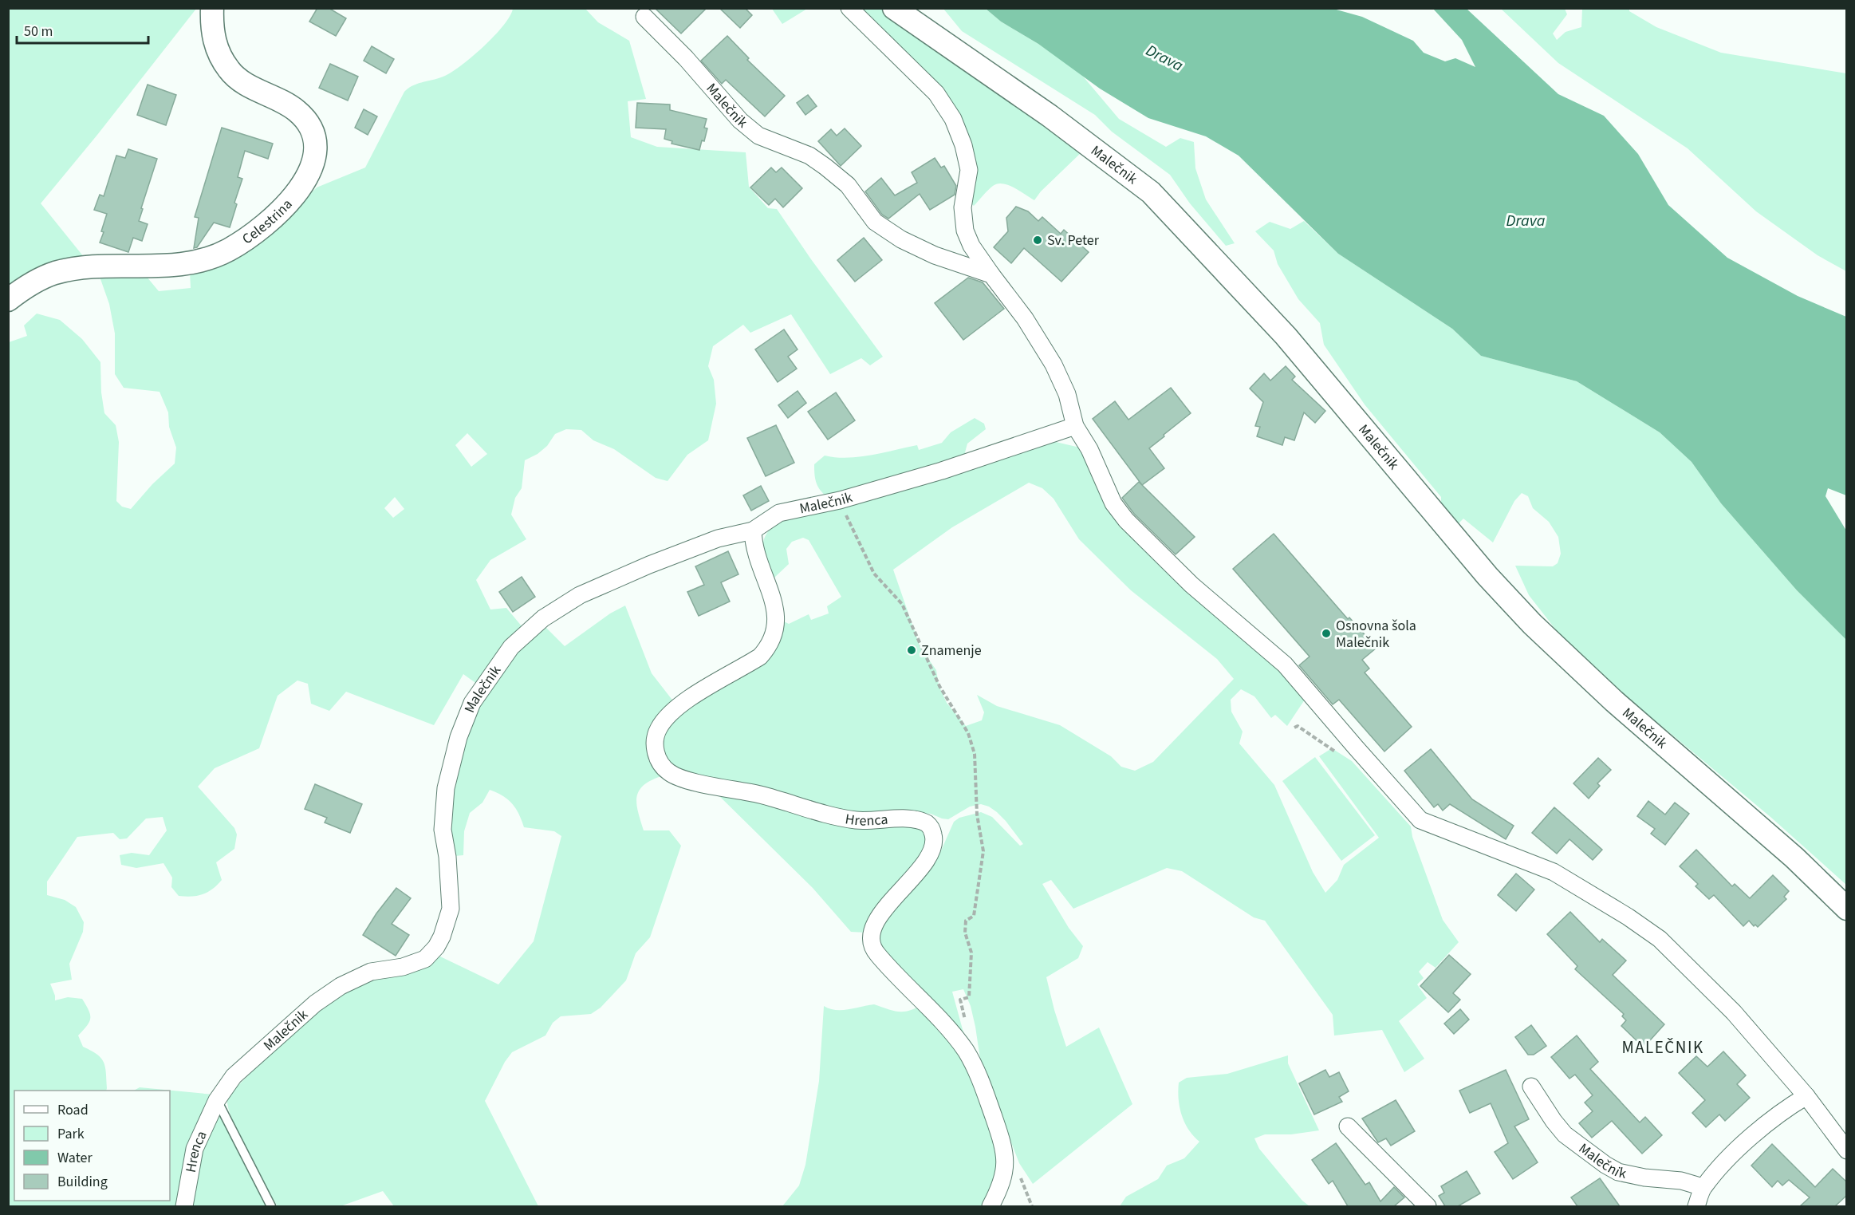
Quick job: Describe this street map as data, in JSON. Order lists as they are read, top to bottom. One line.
{"streets":{"street":["Malečnik","Celestrina","Hrenca"]},"crossings":[["Malečnik","Hrenca"]],"districts":["MALEČNIK"],"water":["Drava"],"places":["Sv. Peter","Osnovna šola Malečnik","Znamenje"],"legend":["Road","Park","Water","Building"],"scale_bar":"50 m"}
